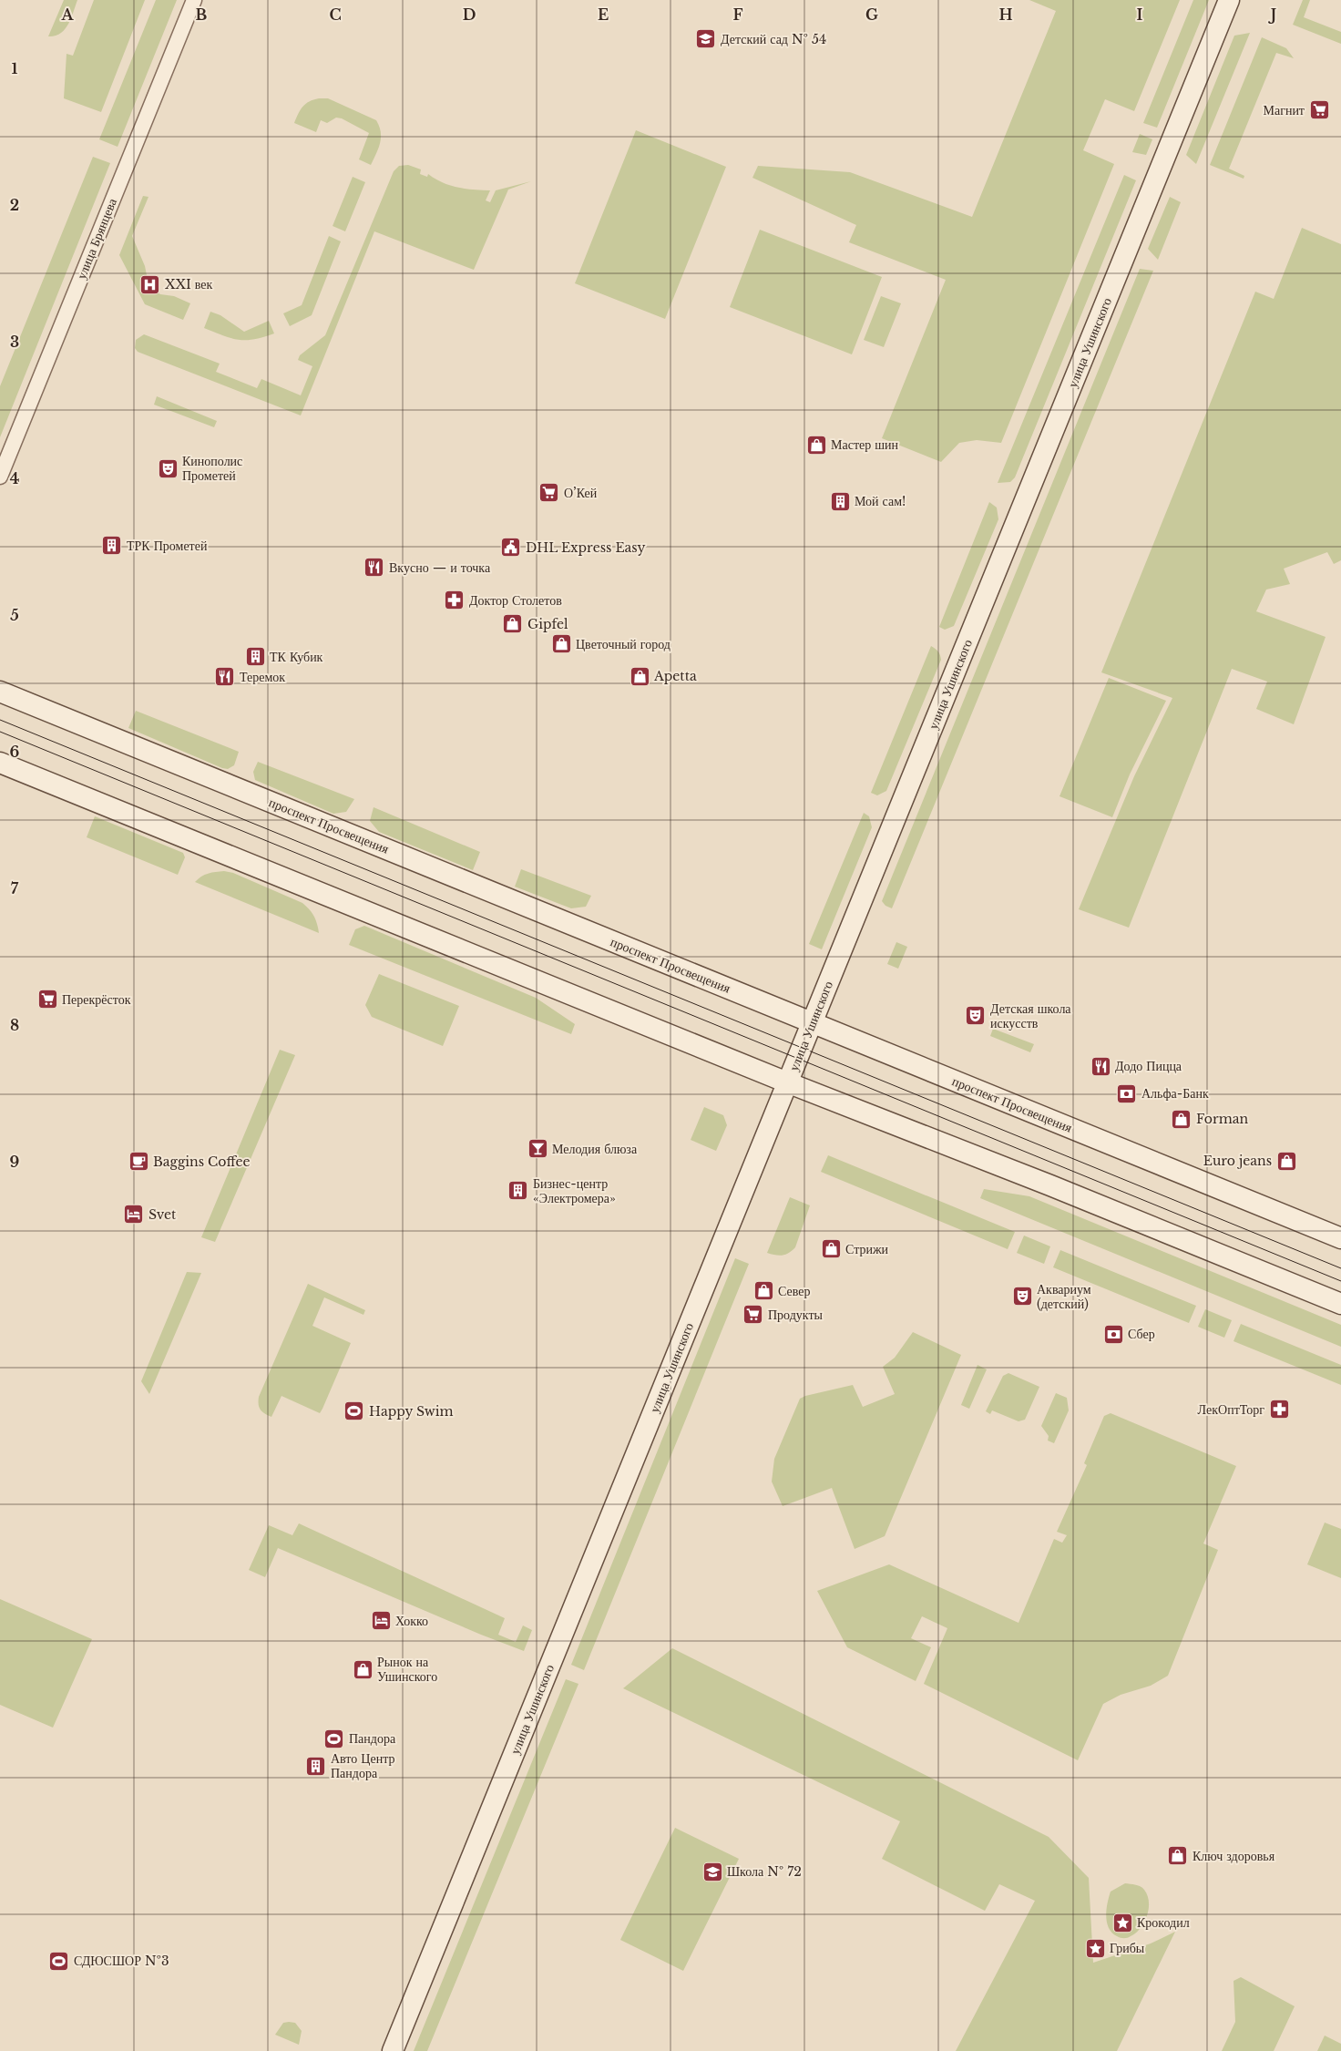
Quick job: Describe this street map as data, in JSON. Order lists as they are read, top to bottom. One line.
{"streets":{"main road":["улица Ушинского","проспект Просвещения"],"street":["улица Брянцева"]},"crossings":[["улица Ушинского","проспект Просвещения"]],"places":{"school or university":["Детский сад № 54","Школа № 72"],"supermarket":["Магнит","О’Кей","Перекрёсток","Продукты"],"hospital":["XXI век"],"shop":["Мастер шин","Gipfel","Цветочный город","Apetta","Forman","Euro jeans","Стрижи","Север","Рынок на Ушинского","Ключ здоровья"],"theatre":["Кинополис Прометей","Детская школа искусств","Аквариум (детский)"],"building":["Мой сам!","ТРК Прометей","ТК Кубик","Бизнес-центр «Электромера»","Авто Центр Пандора"],"public building":["DHL Express Easy"],"restaurant":["Вкусно — и точка","Теремок","Додо Пицца"],"pharmacy":["Доктор Столетов","ЛекОптТорг"],"bank":["Альфа-Банк","Сбер"],"bar":["Мелодия блюза"],"cafe":["Baggins Coffee"],"hotel":["Svet","Хокко"],"sports":["Happy Swim","Пандора","СДЮСШОР №3"],"place":["Крокодил","Грибы"]},"grid":{"columns":["A","B","C","D","E","F","G","H","I","J"],"rows":["1","2","3","4","5","6","7","8","9"]}}
